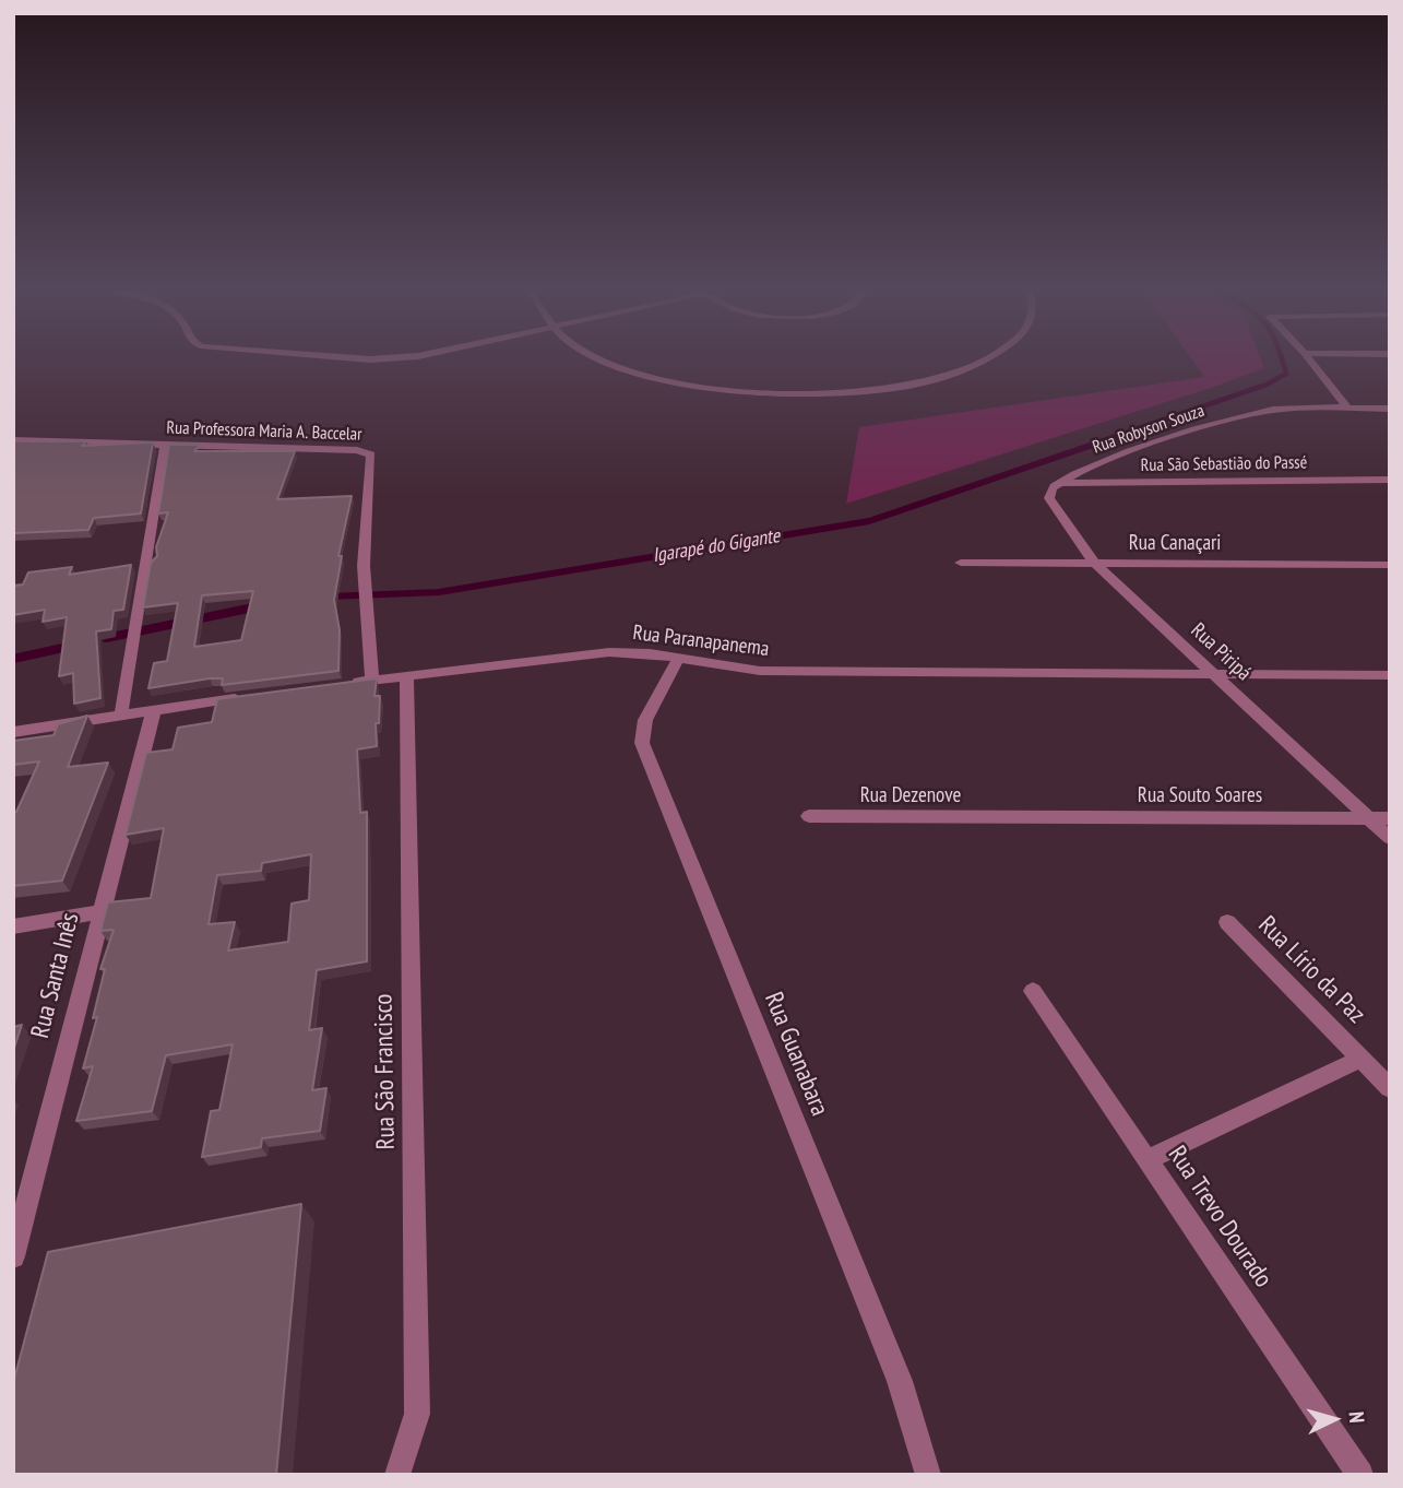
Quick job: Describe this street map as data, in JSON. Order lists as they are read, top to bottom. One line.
{"streets":{"street":["Rua Robyson Souza","Rua Professora Maria A. Baccelar","Rua São Sebastião do Passé","Rua Canaçari","Rua Paranapanema","Rua Piripá","Rua Dezenove","Rua Souto Soares","Rua Lírio da Paz","Rua Santa Inês","Rua Guanabara","Rua São Francisco","Rua Trevo Dourado"]},"crossings":[["Rua Robyson Souza","Rua São Sebastião do Passé"],["Rua Robyson Souza","Rua Piripá"],["Rua Professora Maria A. Baccelar","Rua Paranapanema"],["Rua São Sebastião do Passé","Rua Piripá"],["Rua Canaçari","Rua Piripá"],["Rua Paranapanema","Rua Piripá"],["Rua Paranapanema","Rua Guanabara"],["Rua Paranapanema","Rua São Francisco"],["Rua Piripá","Rua Souto Soares"],["Rua Dezenove","Rua Souto Soares"]],"water":["Igarapé do Gigante"],"north":"right"}
